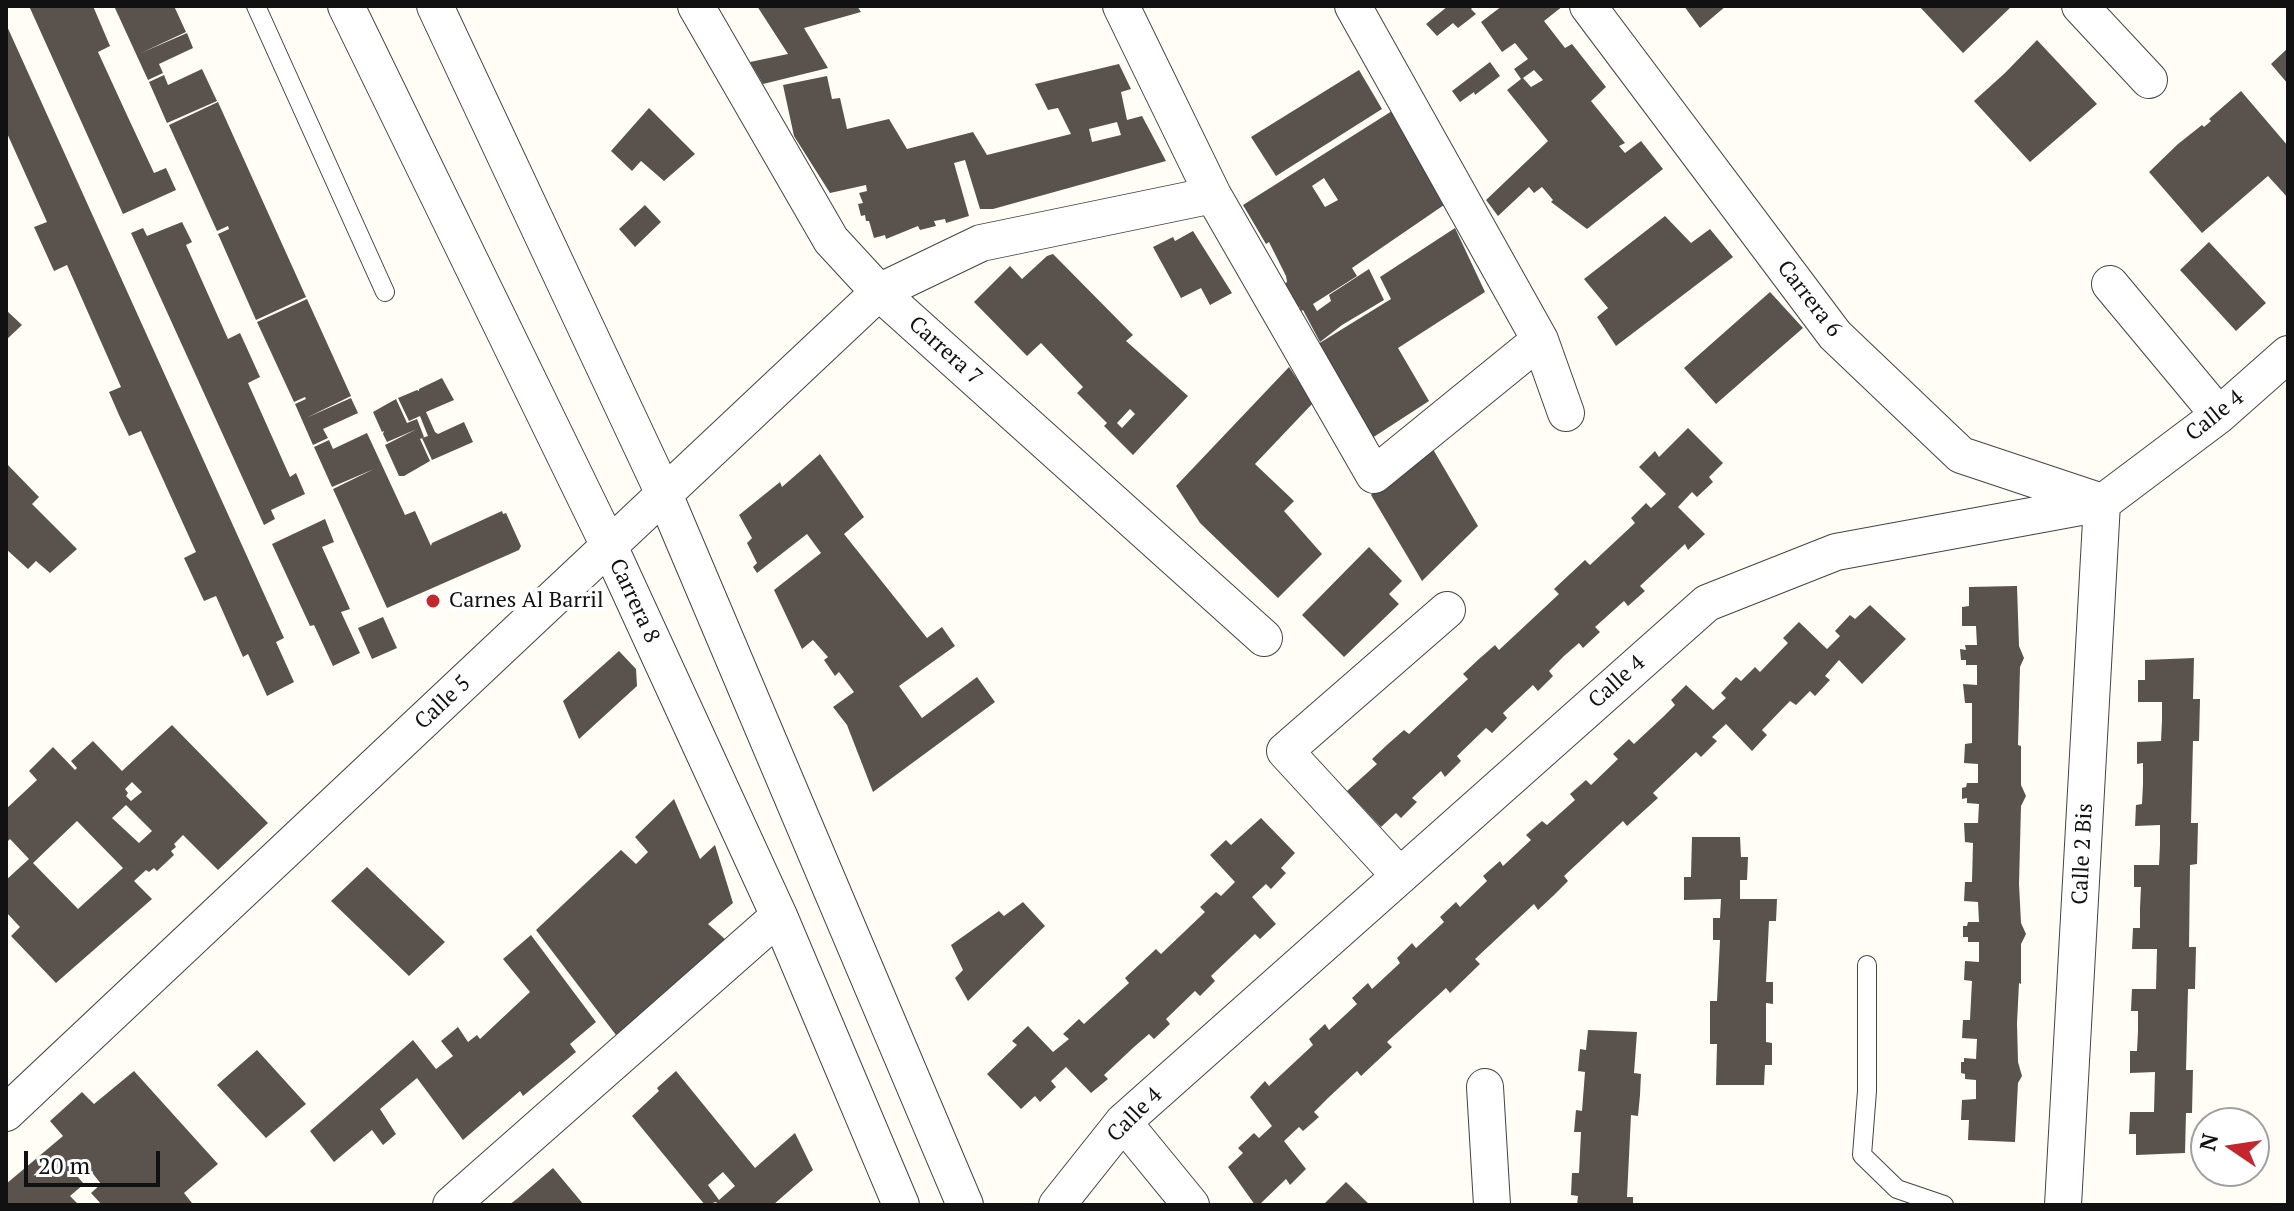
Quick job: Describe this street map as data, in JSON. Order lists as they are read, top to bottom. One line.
{"streets":{"street":["Carrera 6","Carrera 7","Calle 4","Carrera 8","Calle 5","Calle 2 Bis"]},"crossings":[["Carrera 6","Calle 4"],["Carrera 6","Calle 2 Bis"],["Carrera 7","Calle 5"],["Calle 4","Calle 2 Bis"],["Carrera 8","Calle 5"]],"places":["Carnes Al Barril"],"scale_bar":"20 m","north":"left"}
